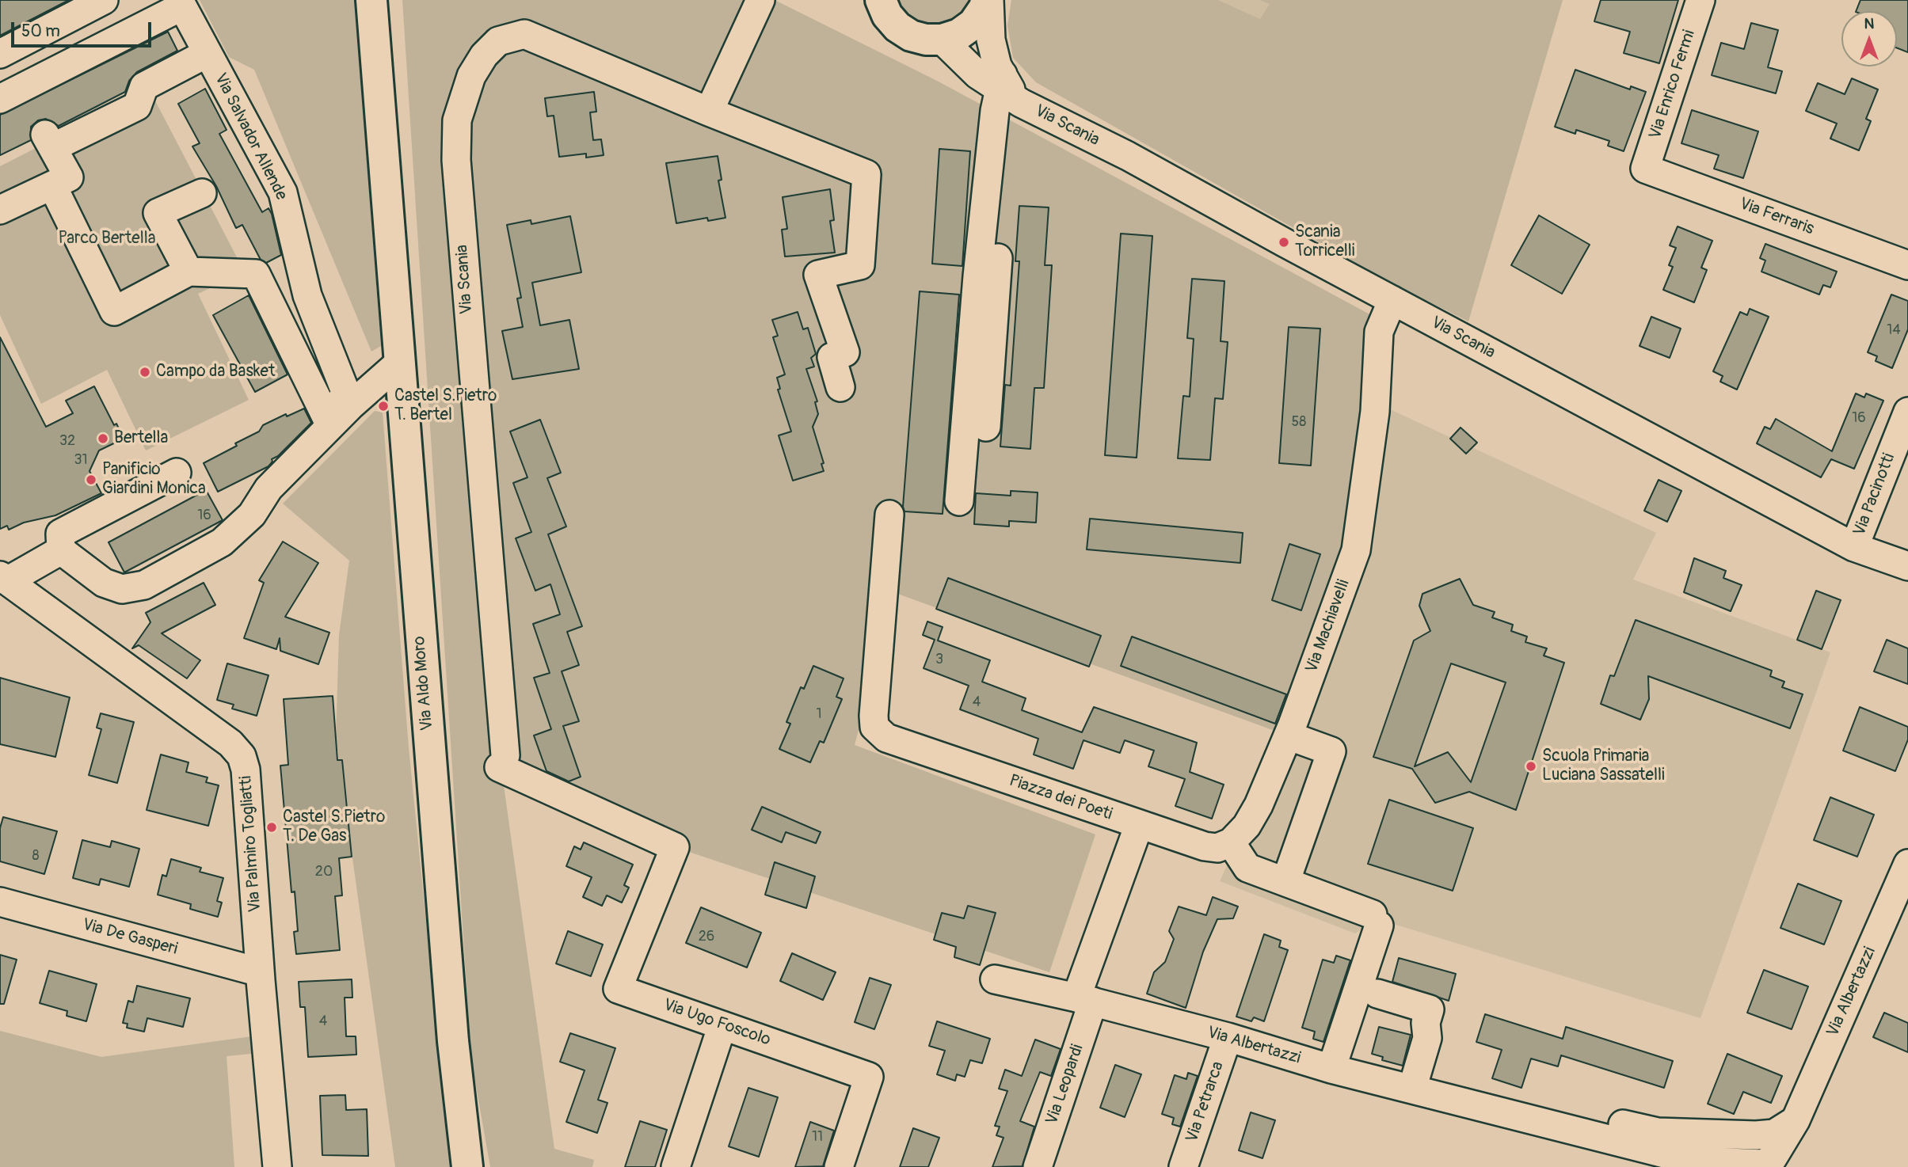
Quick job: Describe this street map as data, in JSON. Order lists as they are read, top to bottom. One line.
{"streets":{"main road":["Via Aldo Moro"],"street":["Via Enrico Fermi","Via Scania","Via Salvador Allende","Via Ferraris","Via Pacinotti","Via Machiavelli","Piazza dei Poeti","Via Palmiro Togliatti","Via De Gasperi","Via Albertazzi","Via Ugo Foscolo","Via Leopardi","Via Petrarca"]},"crossings":[["Via Enrico Fermi","Via Ferraris"],["Via Scania","Via Pacinotti"],["Via Scania","Via Machiavelli"],["Via Scania","Via Ugo Foscolo"],["Via Palmiro Togliatti","Via De Gasperi"],["Via Albertazzi","Via Leopardi"],["Via Albertazzi","Via Petrarca"]],"parks":["Parco Bertella"],"places":["Scania Torricelli","Campo da Basket","Castel S.Pietro T. Bertel","Bertella","Panificio Giardini Monica","Scuola Primaria Luciana Sassatelli","Castel S.Pietro T. De Gas"],"house_numbers":["14","16","58","32","31","16","3","4","1","8","20","26","4","11"],"scale_bar":"50 m","north":"top"}
